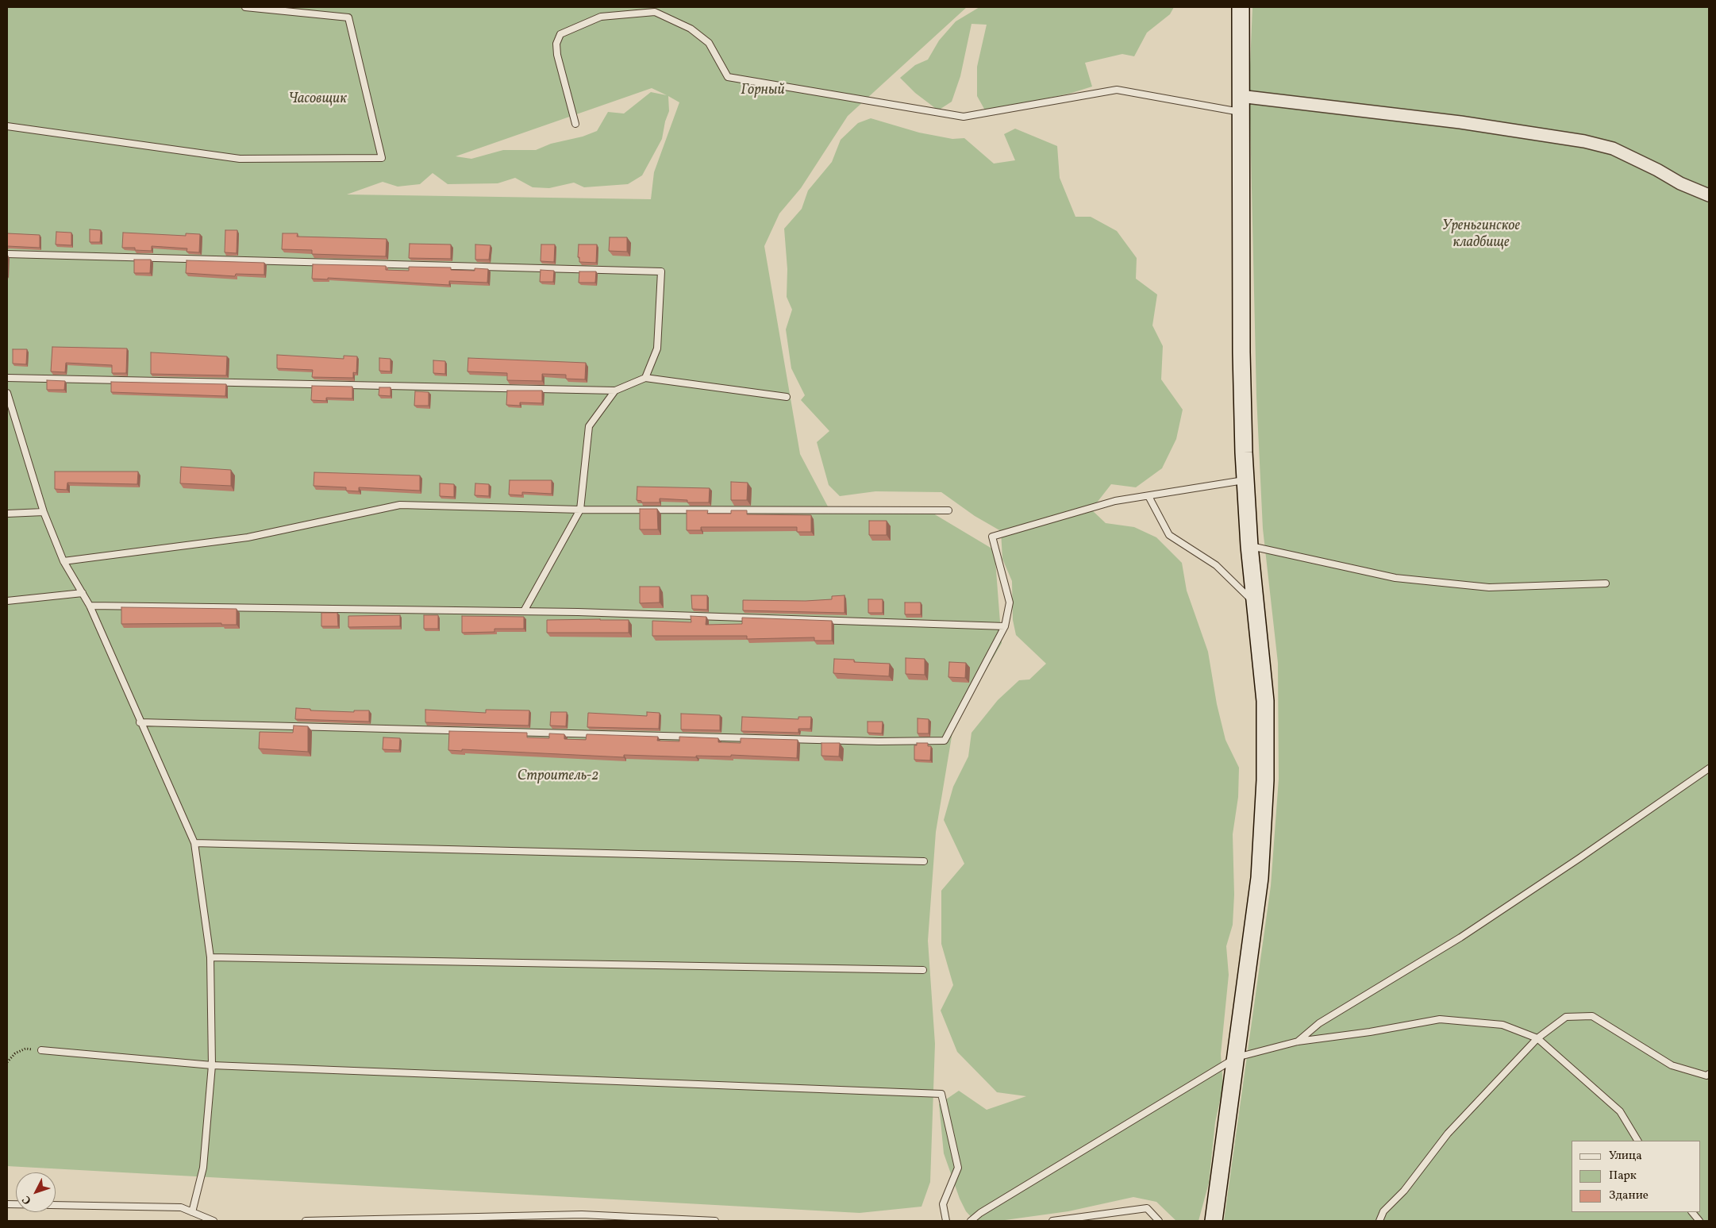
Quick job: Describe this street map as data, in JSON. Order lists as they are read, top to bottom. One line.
{"parks":["Горный","Часовщик","Уреньгинское кладбище","Строитель-2"],"legend":["Улица","Парк","Здание"],"north":"bottom left"}
